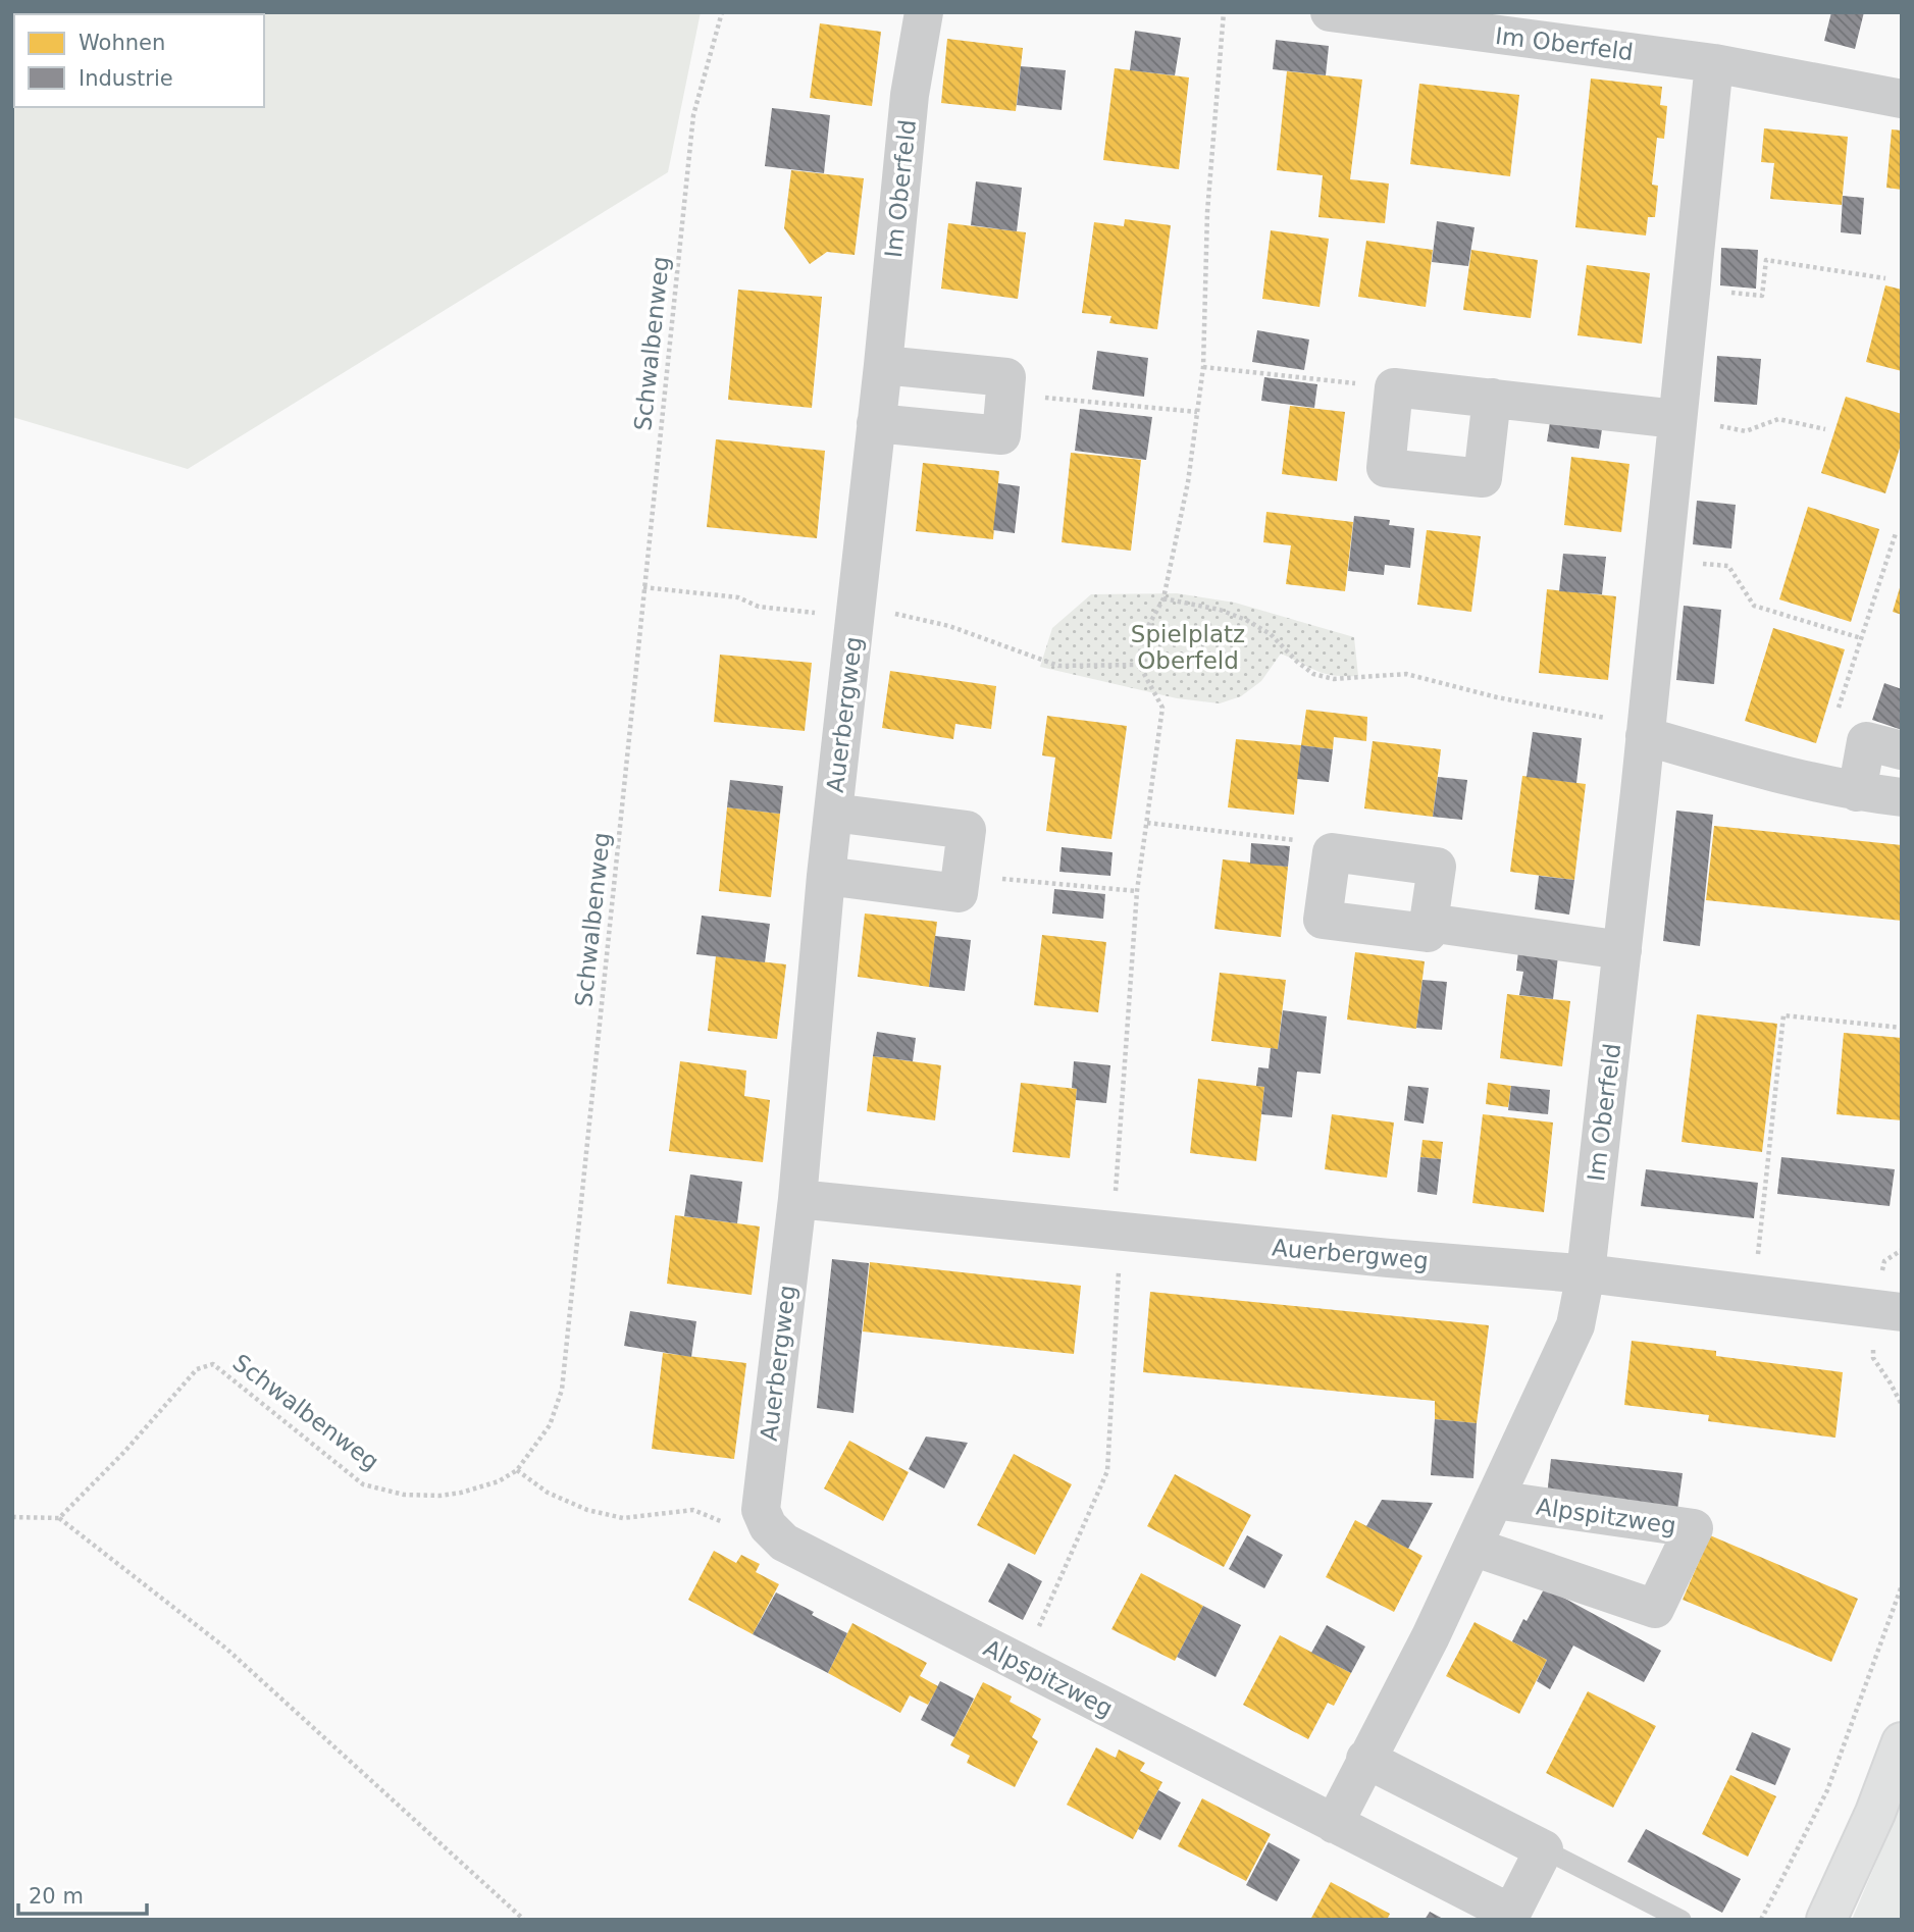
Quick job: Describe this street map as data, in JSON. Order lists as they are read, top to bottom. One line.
{"streets":{"street":["Im Oberfeld","Auerbergweg","Alpspitzweg"],"path":["Schwalbenweg"]},"crossings":[["Im Oberfeld","Auerbergweg"],["Auerbergweg","Alpspitzweg"]],"parks":["Spielplatz Oberfeld"],"legend":["Wohnen","Industrie"],"scale_bar":"20 m"}
